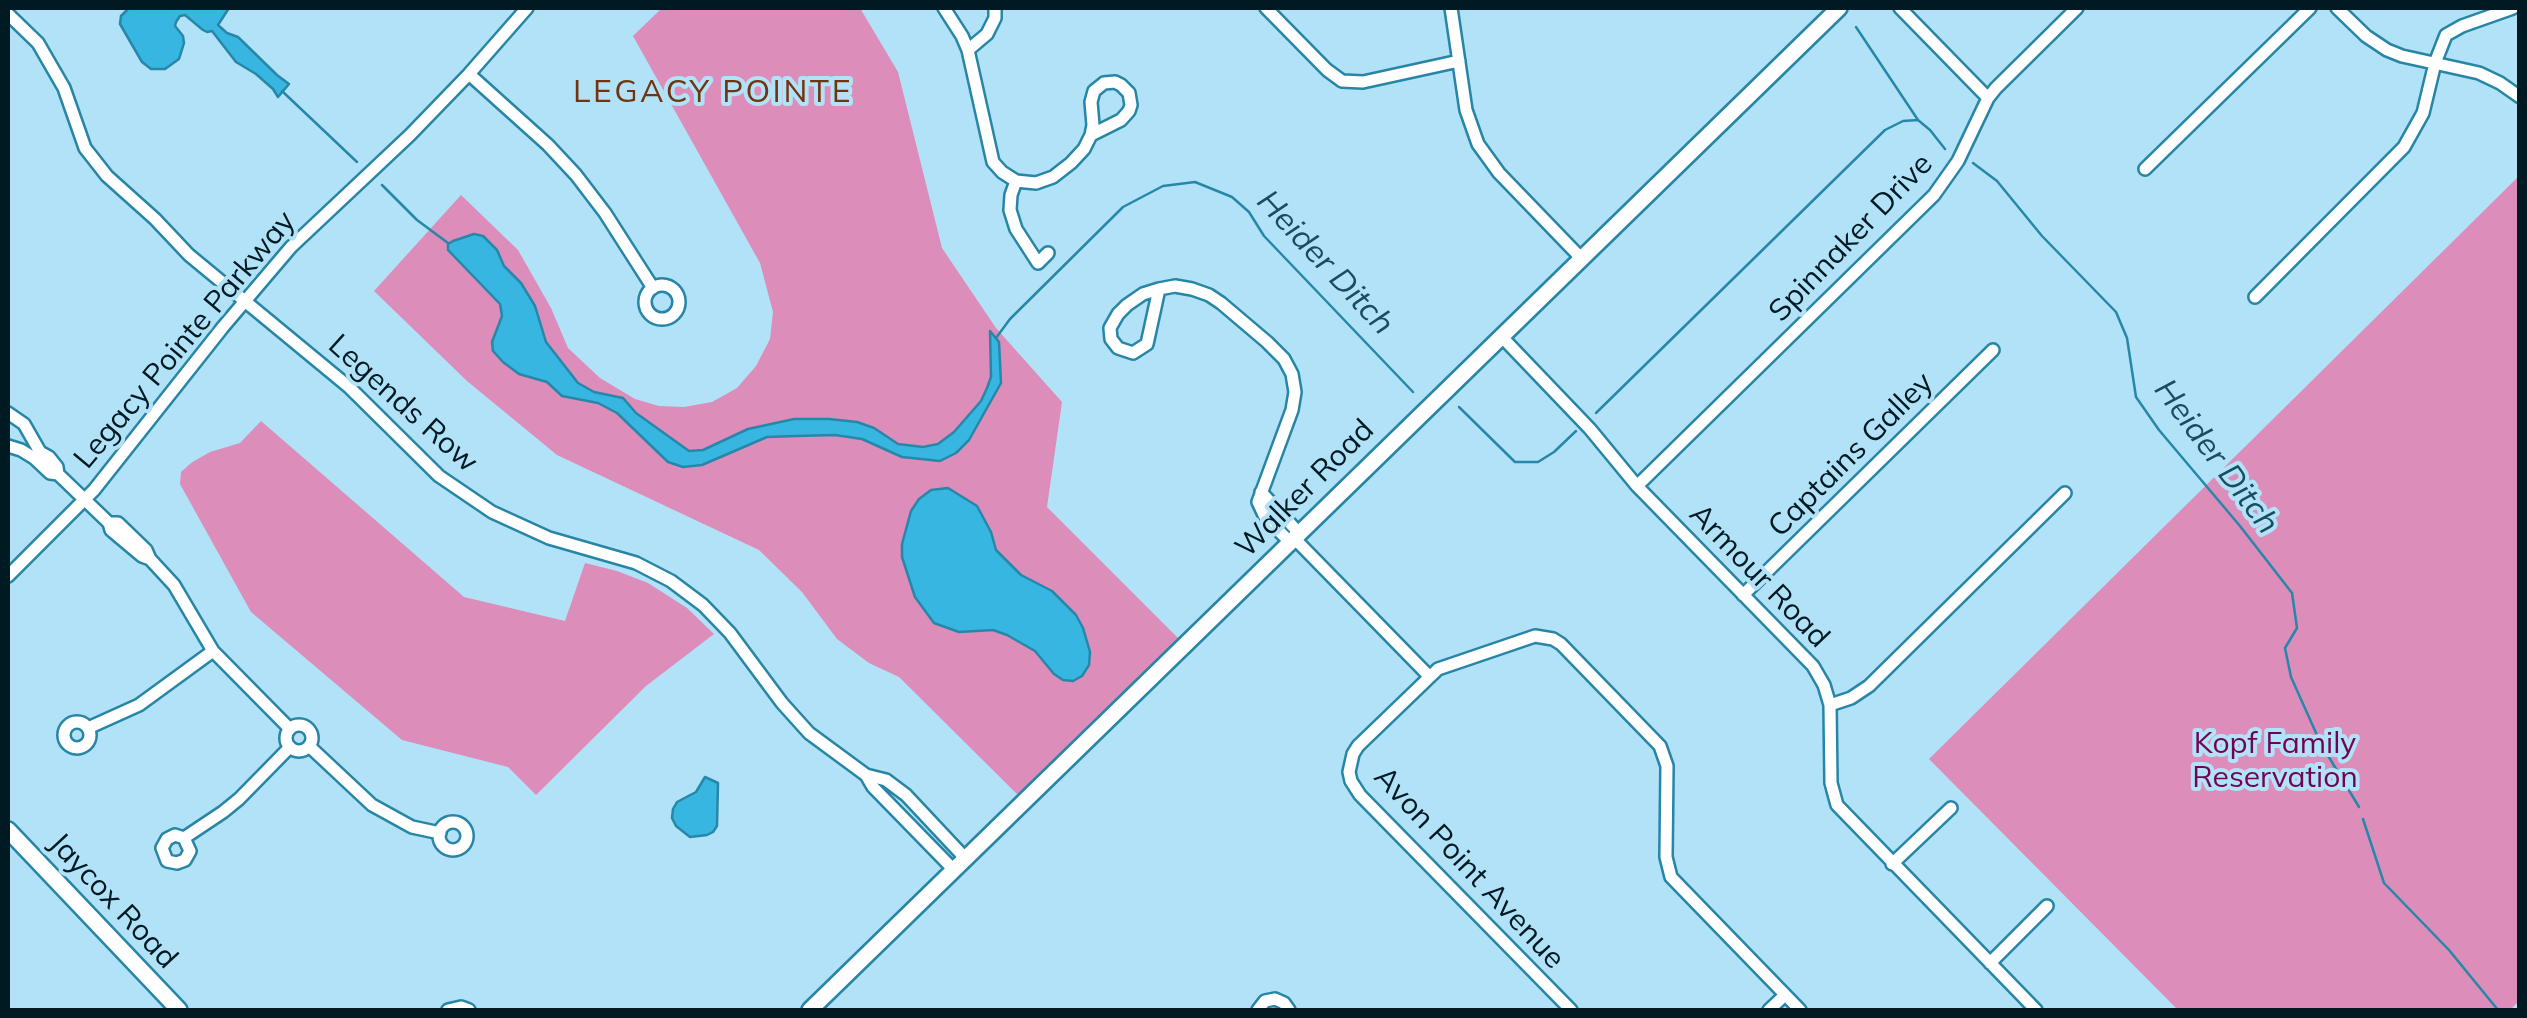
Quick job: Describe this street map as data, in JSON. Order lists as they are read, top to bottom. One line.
{"streets":{"street":["Spinnaker Drive","Legacy Pointe Parkway","Legends Row","Captains Galley","Walker Road","Armour Road","Avon Point Avenue","Jaycox Road"]},"crossings":[["Spinnaker Drive","Armour Road"],["Legacy Pointe Parkway","Legends Row"],["Legends Row","Walker Road"],["Captains Galley","Armour Road"],["Walker Road","Armour Road"]],"districts":["LEGACY POINTE"],"water":["Heider Ditch"],"parks":["Kopf Family Reservation"]}
